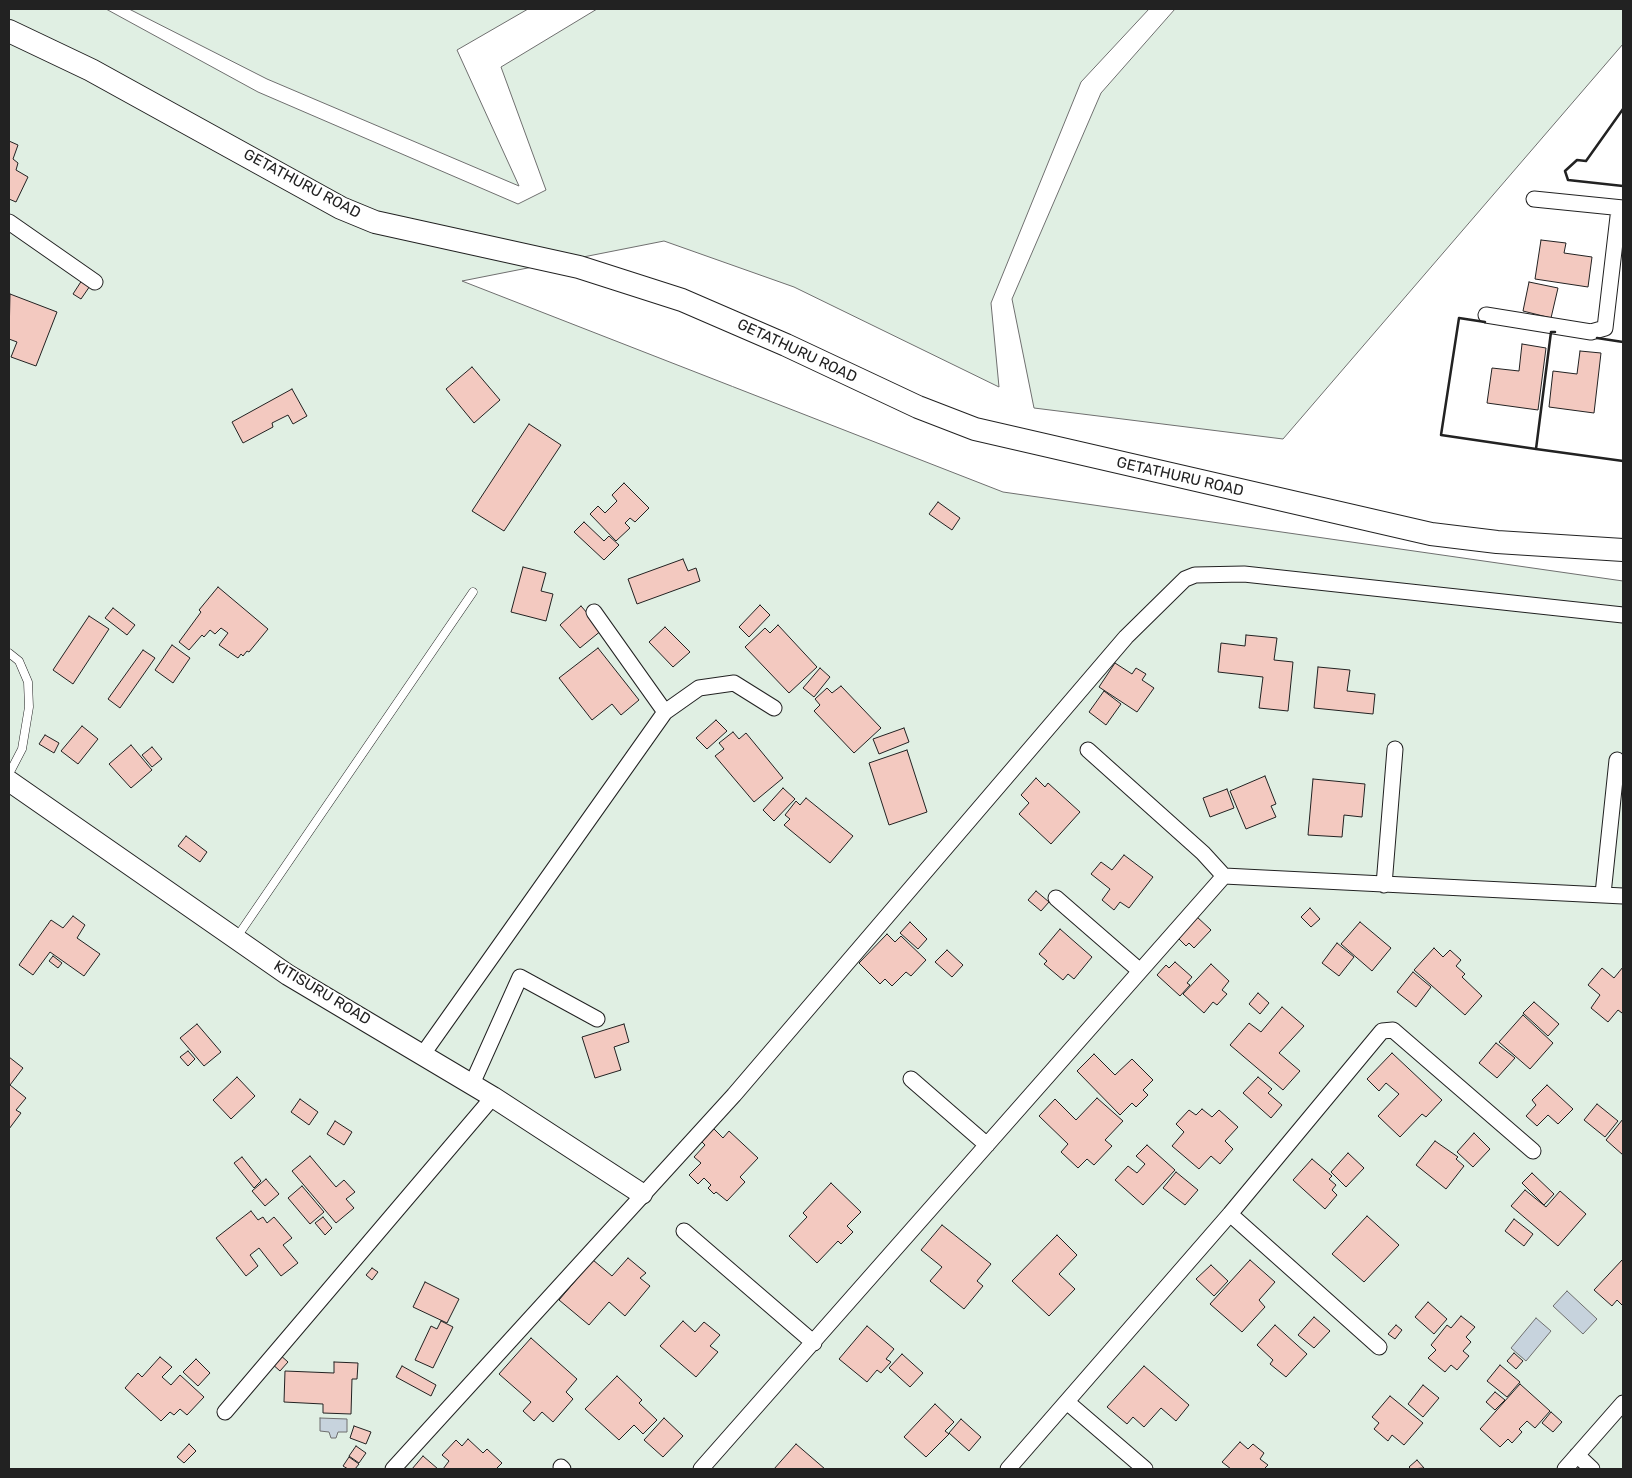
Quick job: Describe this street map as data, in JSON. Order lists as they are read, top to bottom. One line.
{"streets":{"main road":["GETATHURU ROAD"],"street":["KITISURU ROAD"]}}
